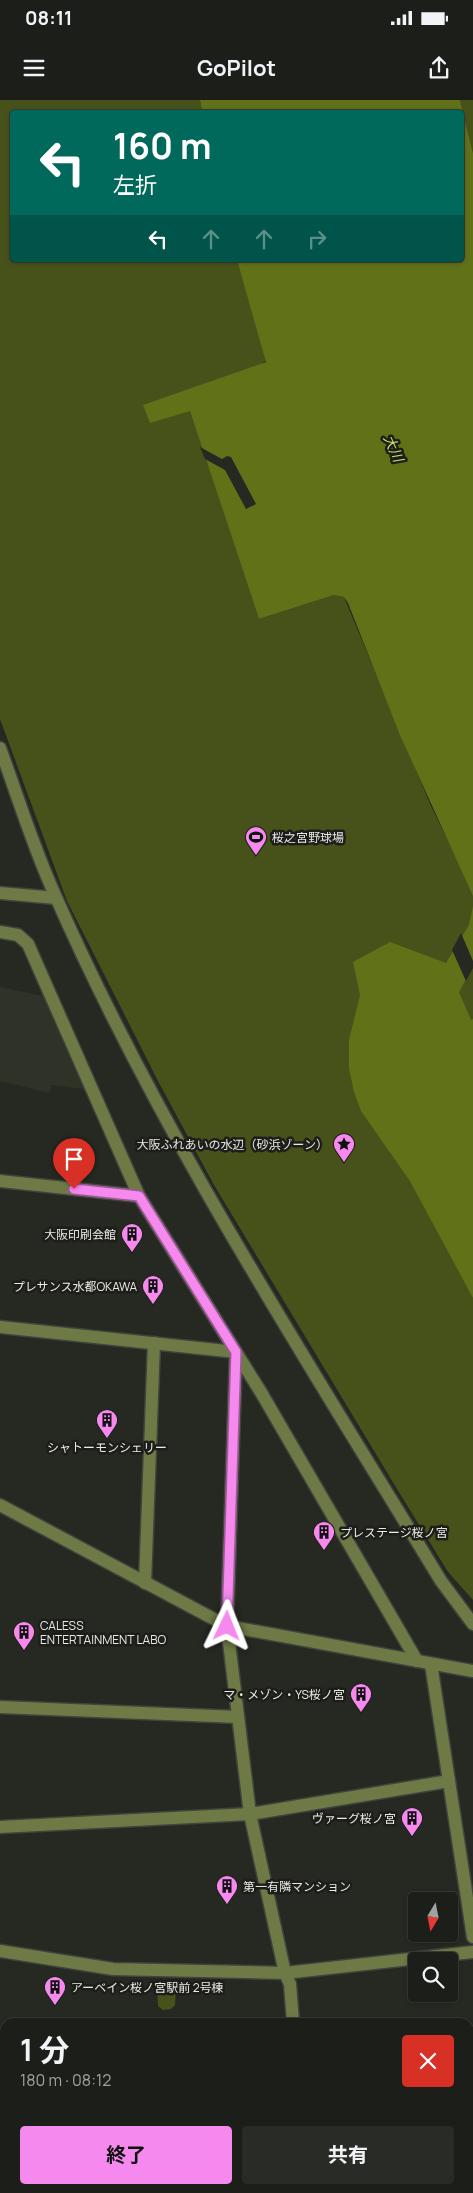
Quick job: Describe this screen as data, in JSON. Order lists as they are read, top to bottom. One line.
{"water":["大川"],"places":{"sports":["桜之宮野球場"],"place":["大阪ふれあいの水辺（砂浜ゾーン）"],"building":["大阪印刷会館","プレサンス水都OKAWA","シャトーモンシェリー","プレステージ桜ノ宮","CALESS ENTERTAINMENT LABO","マ・メゾン・YS桜ノ宮","ヴァーグ桜ノ宮","第一有隣マンション","アーベイン桜ノ宮駅前 2号棟"]},"north":"bottom","page":{"status":"08:11","header":"GoPilot","turn":["160 m","左折"],"heading":["1 分","180 m · 08:12"],"buttons":["終了","共有"]}}
